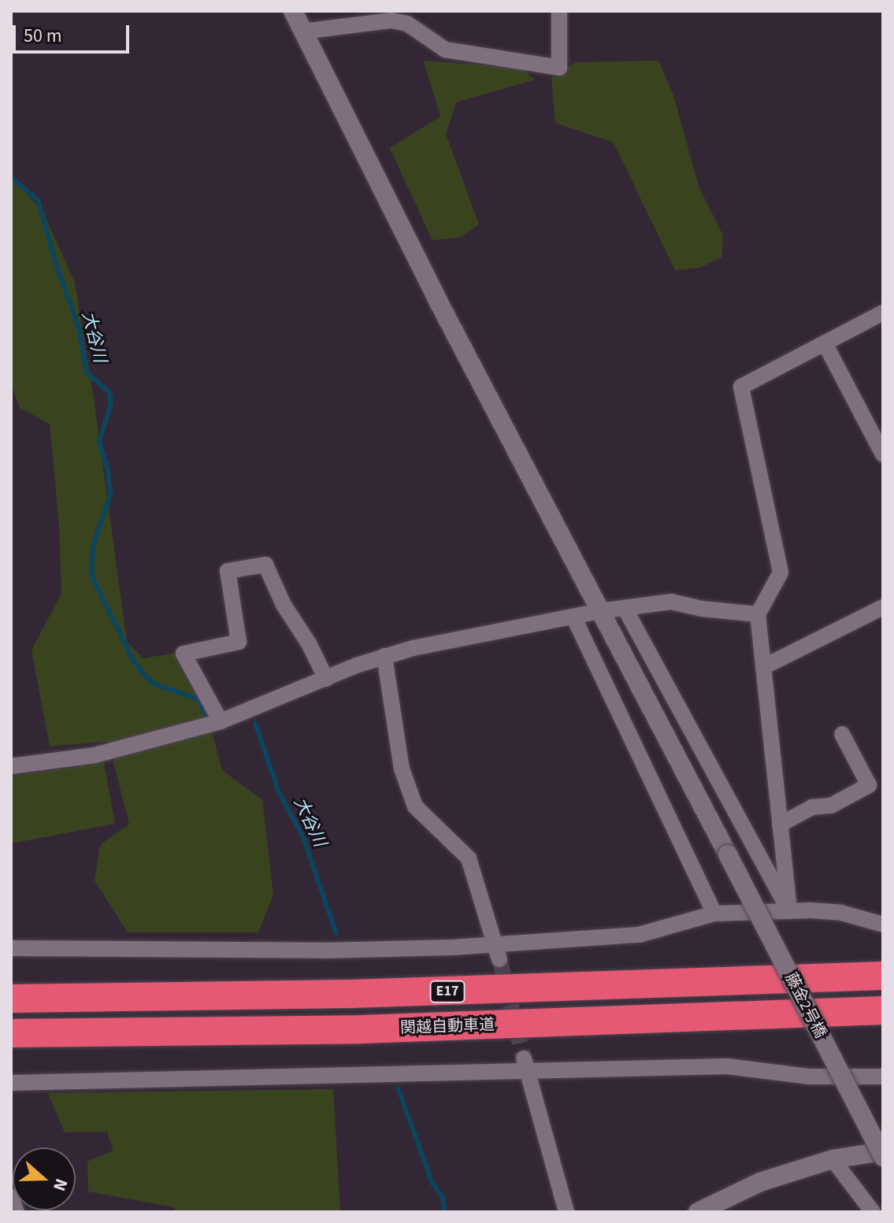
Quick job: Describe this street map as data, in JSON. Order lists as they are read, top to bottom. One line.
{"streets":{"highway":["E17","関越自動車道"],"street":["藤金2号橋"]},"water":["大谷川"],"scale_bar":"50 m","north":"right"}
